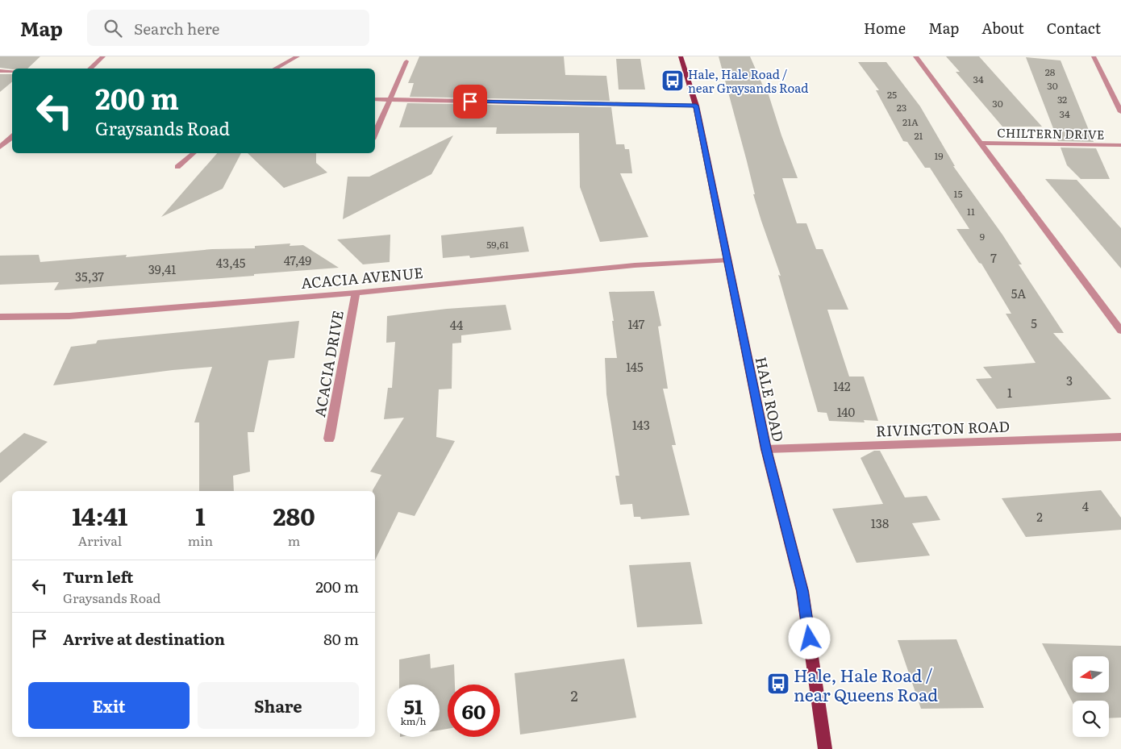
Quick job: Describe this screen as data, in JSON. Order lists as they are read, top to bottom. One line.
{"streets":{"main road":["HALE ROAD"],"street":["CHILTERN DRIVE","ACACIA AVENUE","ACACIA DRIVE","RIVINGTON ROAD"]},"crossings":[["ACACIA AVENUE","ACACIA DRIVE"],["ACACIA AVENUE","HALE ROAD"],["HALE ROAD","RIVINGTON ROAD"]],"places":{"bus stop":["Hale, Hale Road / near Graysands Road","Hale, Hale Road / near Queens Road"]},"house_numbers":["28","34","30","25","32","30","23","34","21A","21","19","15","11","9","59,61","7","47,49","43,45","39,41","35,37","5A","5","147","44","145","3","142","1","140","143","4","2","138","2"],"north":"left","page":{"header":"Map","search":"Search here","nav":["Home","Map","About","Contact"],"turn":["200 m","Graysands Road"],"eta":["14:41","Arrival","1","min","280","m"],"list":[{"name":"Turn left","note":"Graysands Road","value":"200 m"},{"name":"Arrive at destination","value":"80 m"}],"buttons":["Exit","Share"],"speed":"51 km/h","limit":"60"}}
